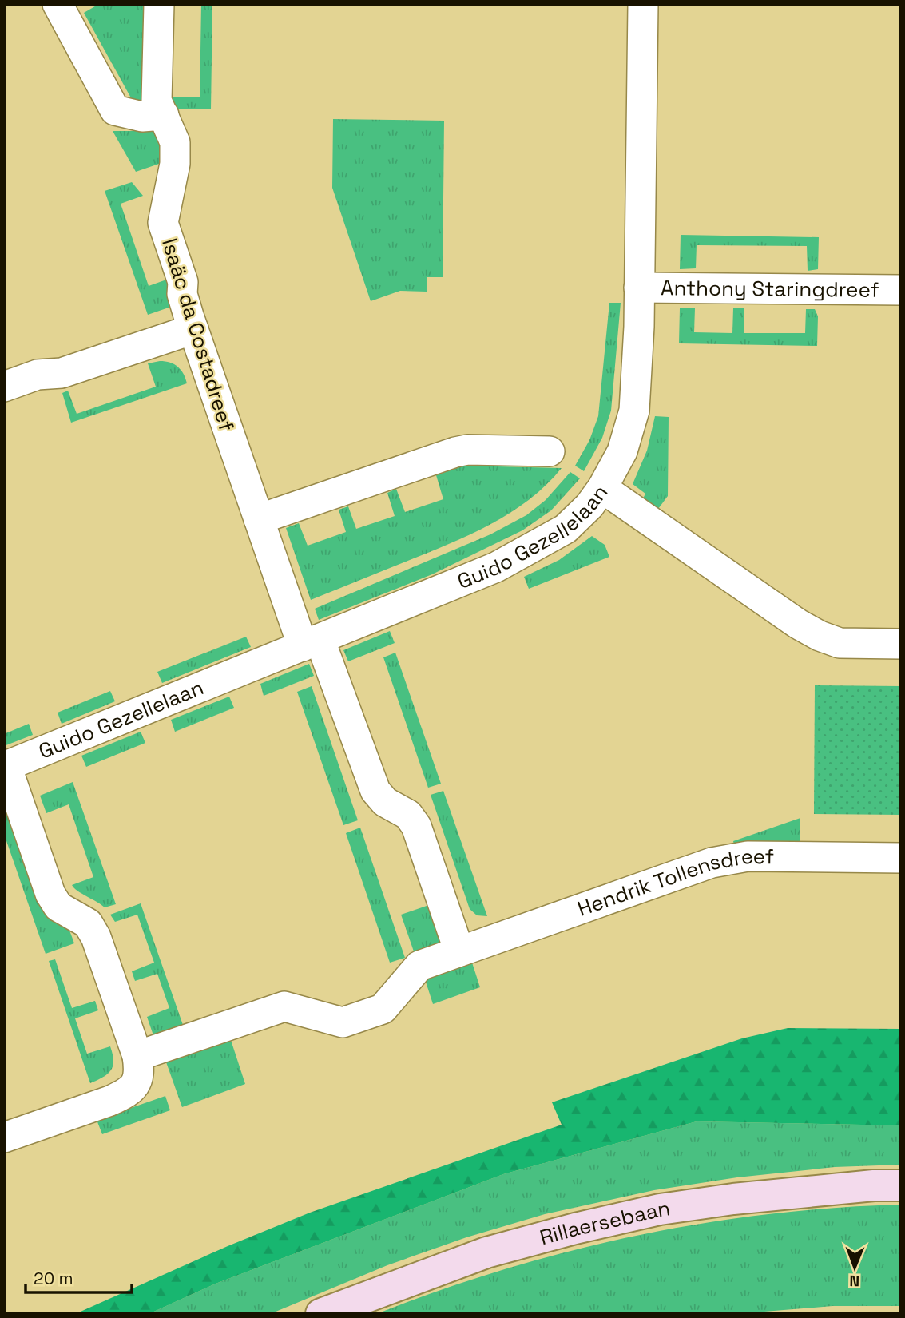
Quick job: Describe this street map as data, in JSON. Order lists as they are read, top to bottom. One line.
{"streets":{"street":["Anthony Staringdreef","Isaäc da Costadreef","Guido Gezellelaan","Hendrik Tollensdreef","Rillaersebaan"]},"crossings":[["Anthony Staringdreef","Guido Gezellelaan"],["Isaäc da Costadreef","Guido Gezellelaan"]],"scale_bar":"20 m","north":"bottom"}
